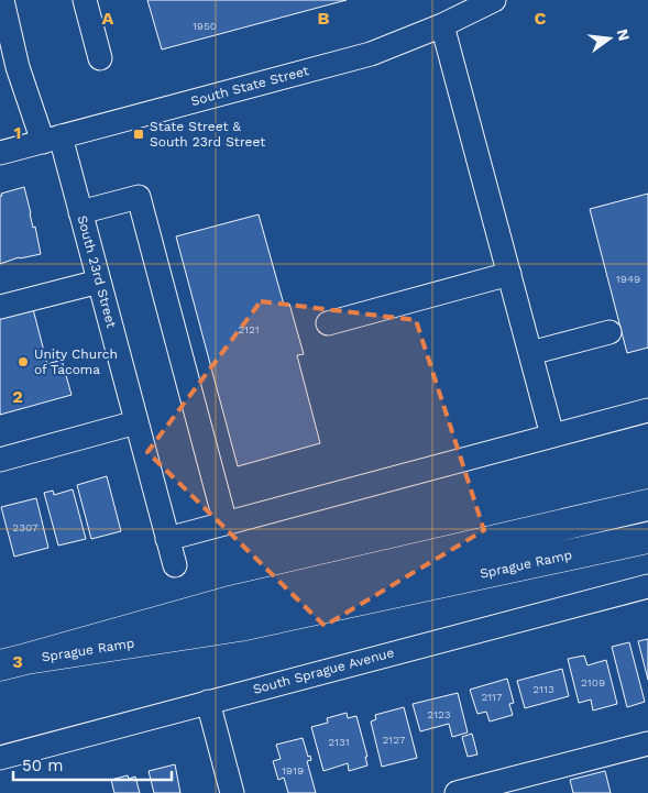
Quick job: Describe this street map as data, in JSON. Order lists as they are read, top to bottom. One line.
{"streets":{"highway":["Sprague Ramp"],"street":["South State Street","South 23rd Street","South Sprague Avenue"]},"crossings":[["South State Street","South 23rd Street"]],"places":{"transit":["State Street & South 23rd Street"],"other":["Unity Church of Tacoma"]},"house_numbers":["1950","1949","2121","2307","2109","2113","2117","2123","2127","2131","1919"],"scale_bar":"50 m","north":"right","grid":{"columns":["A","B","C"],"rows":["1","2","3"]}}
